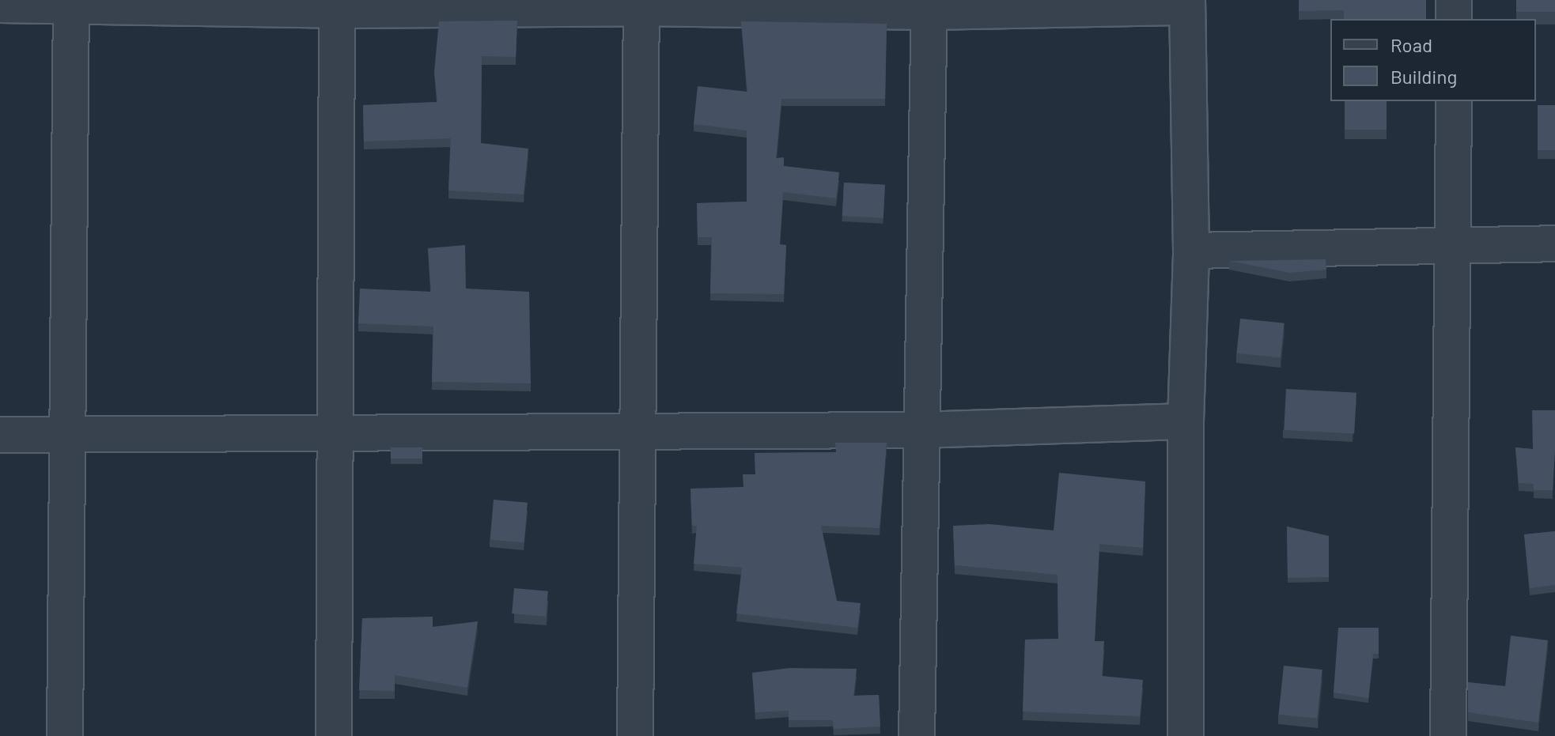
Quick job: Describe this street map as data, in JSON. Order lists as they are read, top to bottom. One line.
{"legend":["Road","Building"]}
